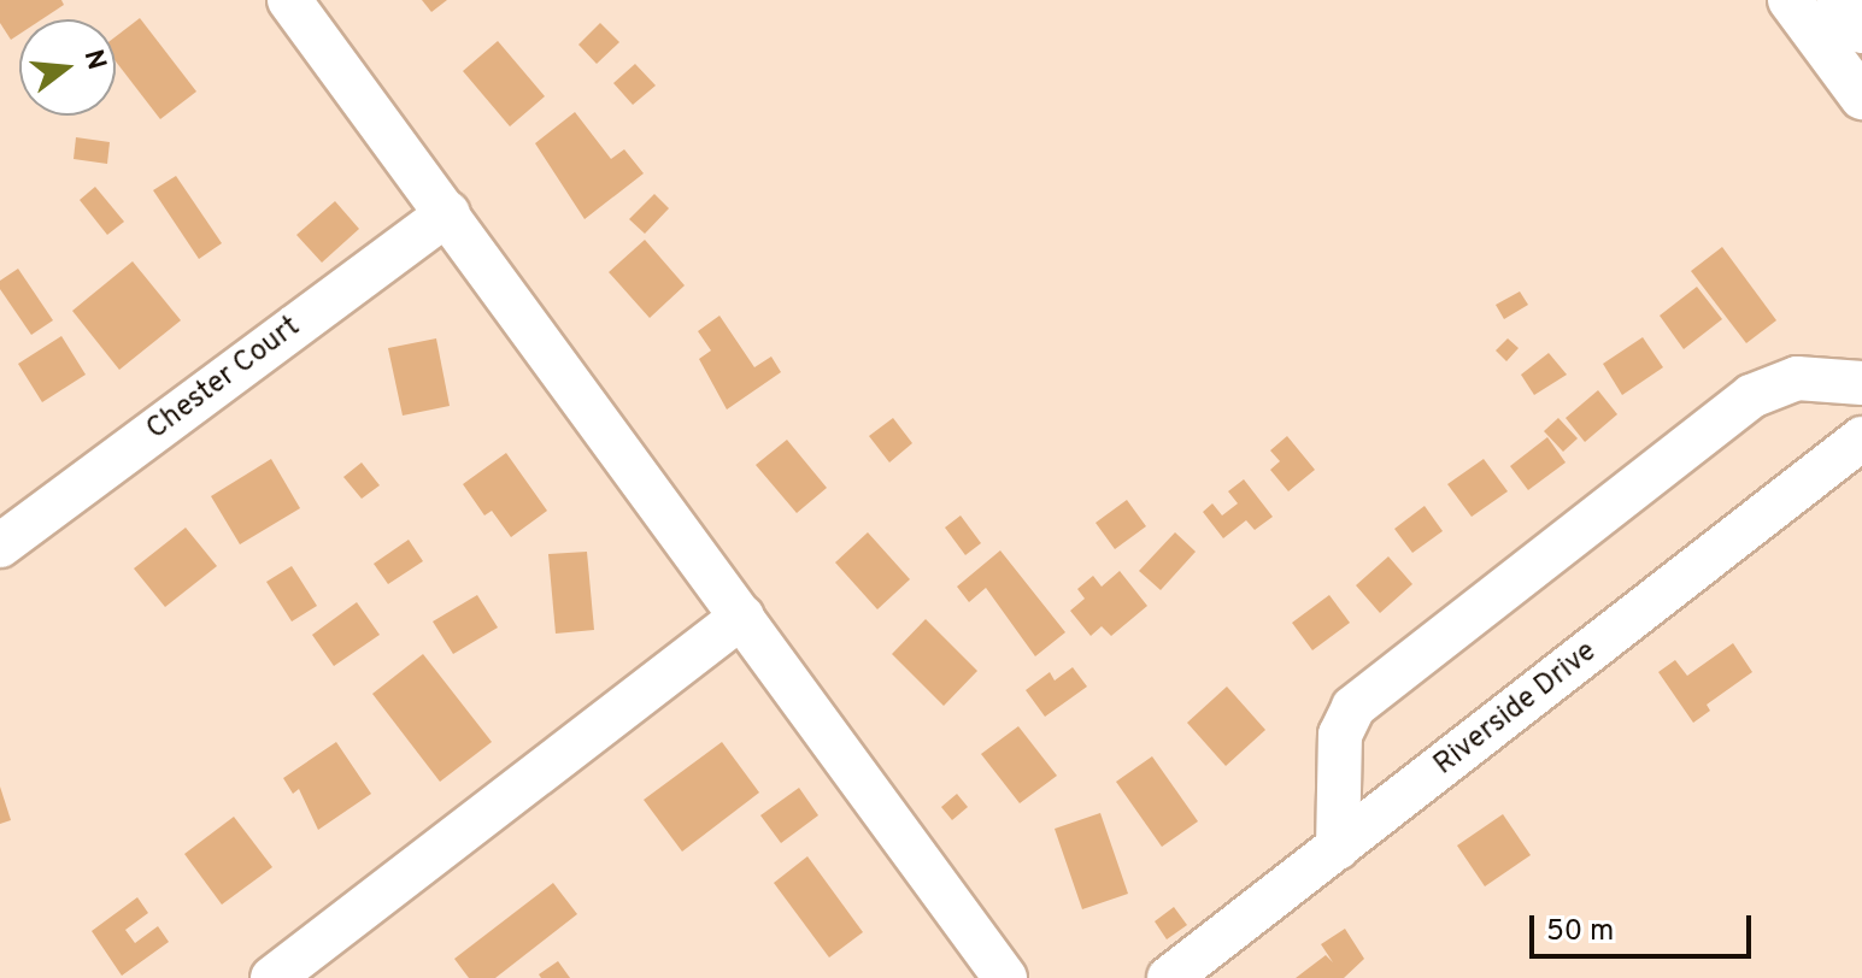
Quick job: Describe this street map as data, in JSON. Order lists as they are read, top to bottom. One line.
{"streets":{"street":["Chester Court","Riverside Drive"]},"scale_bar":"50 m","north":"right"}
